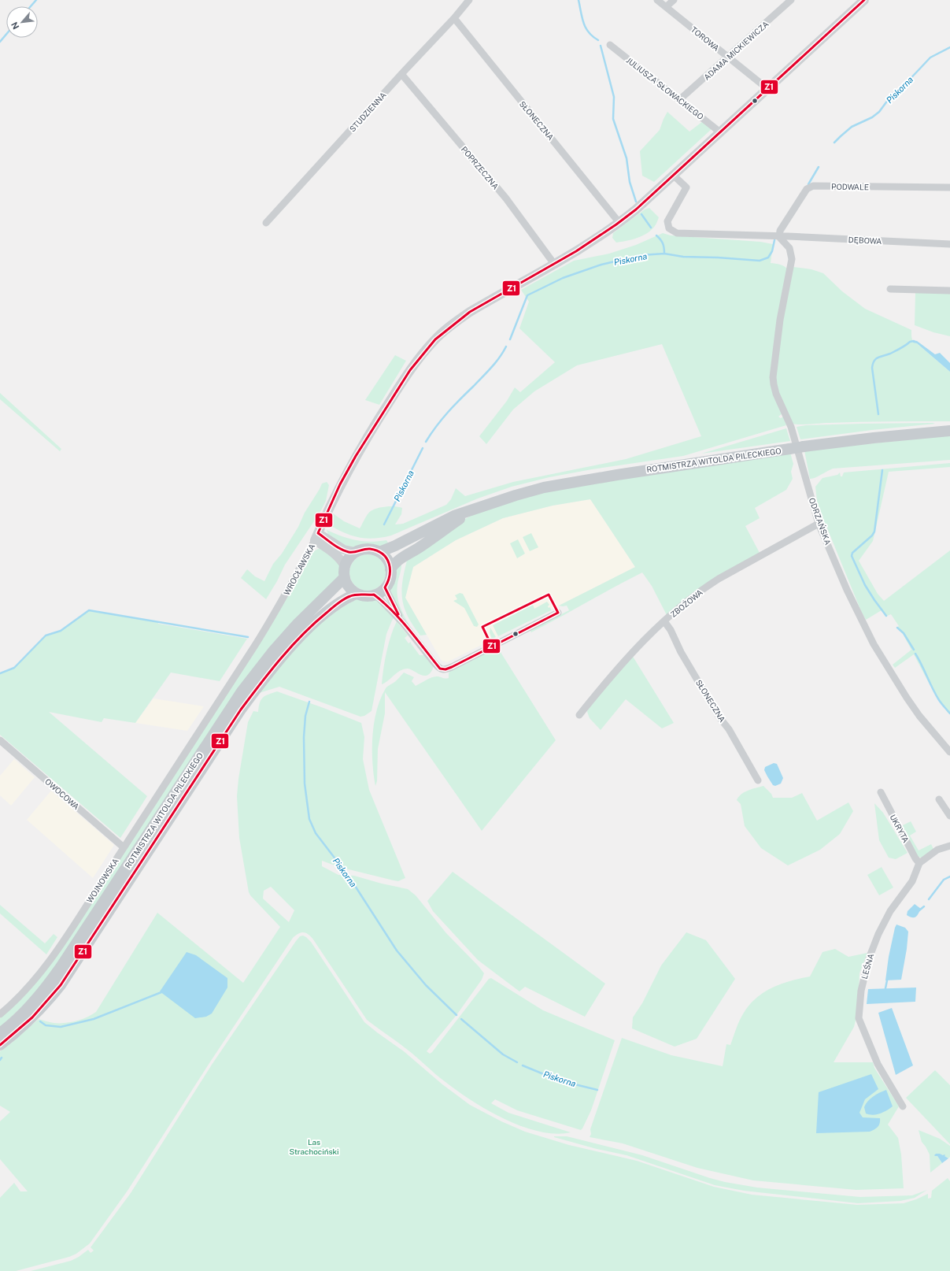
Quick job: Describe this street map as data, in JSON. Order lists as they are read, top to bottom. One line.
{"streets":{"main road":["ROTMISTRZA WITOLDA PILECKIEGO","WROCŁAWSKA"],"street":["TOROWA","ADAMA MICKIEWICZA","JULIUSZA SŁOWACKIEGO","STUDZIENNA","SŁONECZNA","POPRZECZNA","PODWALE","DĘBOWA","ODRZAŃSKA","ZBOŻOWA","OWOCOWA","UKRYTA","WOJNOWSKA","LEŚNA"]},"crossings":[["TOROWA","ADAMA MICKIEWICZA"],["TOROWA","WROCŁAWSKA"],["ADAMA MICKIEWICZA","JULIUSZA SŁOWACKIEGO"],["JULIUSZA SŁOWACKIEGO","WROCŁAWSKA"],["STUDZIENNA","SŁONECZNA"],["STUDZIENNA","POPRZECZNA"],["SŁONECZNA","WROCŁAWSKA"],["SŁONECZNA","ZBOŻOWA"],["POPRZECZNA","WROCŁAWSKA"],["PODWALE","DĘBOWA"],["PODWALE","ODRZAŃSKA"],["DĘBOWA","ODRZAŃSKA"],["ODRZAŃSKA","ZBOŻOWA"],["WROCŁAWSKA","WOJNOWSKA"],["OWOCOWA","WOJNOWSKA"],["UKRYTA","LEŚNA"]],"water":["Piskorna"],"parks":["Las Strachociński"],"lines":["transit line Z1"],"north":"bottom left"}
